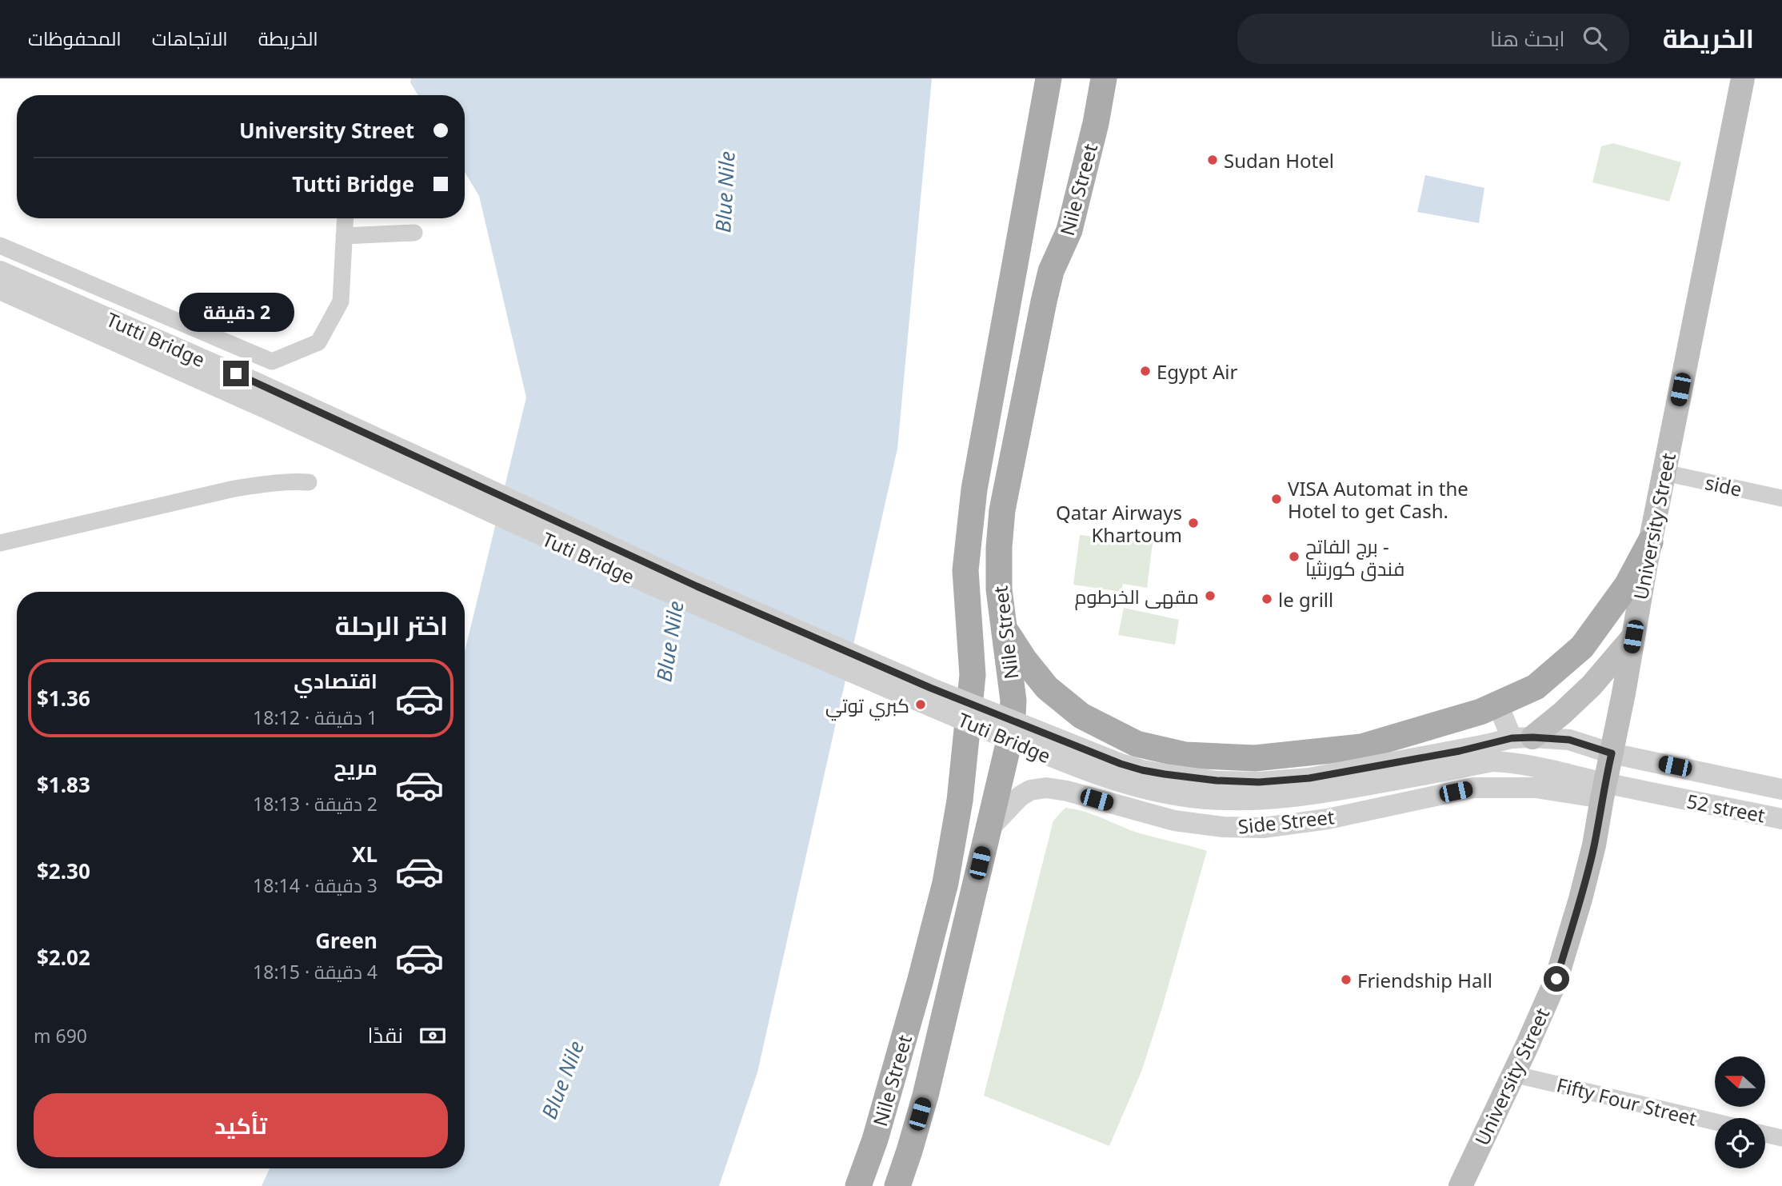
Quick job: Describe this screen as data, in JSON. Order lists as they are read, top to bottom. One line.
{"streets":{"main road":["Nile Street","University Street"],"street":["side","Tuti Bridge","52 street","Side Street","Fifty Four Street"]},"crossings":[["Nile Street","Side Street"],["side","University Street"],["University Street","52 street"],["University Street","Side Street"],["University Street","Fifty Four Street"],["Tuti Bridge","52 street"],["52 street","Side Street"]],"water":["Blue Nile"],"places":["Sudan Hotel","Egypt Air","VISA Automat in the Hotel to get Cash.","Qatar Airways Khartoum","برج الفاتح - فندق كورنثيا","مقهى الخرطوم","le grill","كبري توتي","Friendship Hall"],"north":"left","page":{"header":"الخريطة","search":"ابحث هنا","nav":["الخريطة","الاتجاهات","المحفوظات"],"banner":["University Street","Tutti Bridge"],"bubble":"2 دقيقة","heading":"اختر الرحلة","list":[{"name":"اقتصادي","note":"1 دقيقة · 18:12","value":"$1.36"},{"name":"مريح","note":"2 دقيقة · 18:13","value":"$1.83"},{"name":"XL","note":"3 دقيقة · 18:14","value":"$2.30"},{"name":"Green","note":"4 دقيقة · 18:15","value":"$2.02"}],"pay":["نقدًا","690 m"],"buttons":"تأكيد"}}
